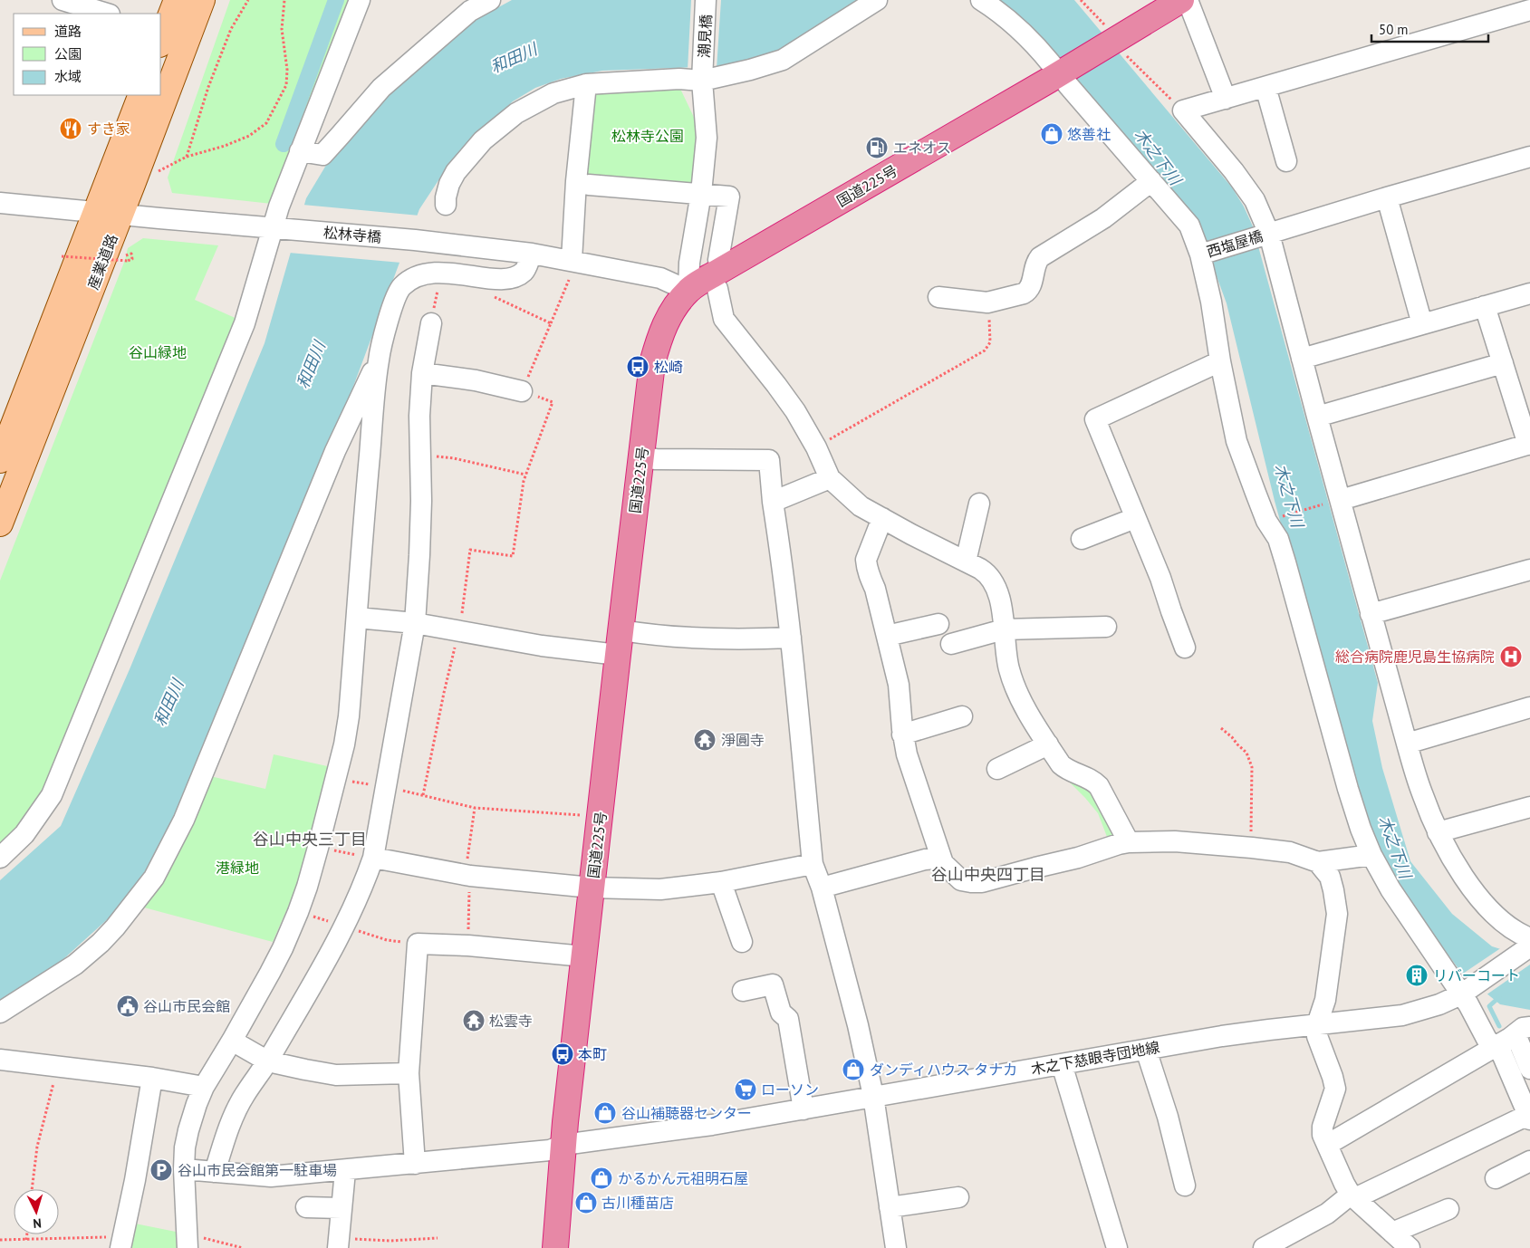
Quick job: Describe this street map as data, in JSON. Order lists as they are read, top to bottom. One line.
{"streets":{"highway":["国道225号"],"main road":["産業道路"],"street":["潮見橋","松林寺橋","西塩屋橋","木之下慈眼寺団地線"]},"crossings":[["潮見橋","国道225号"],["潮見橋","松林寺橋"],["国道225号","松林寺橋"],["国道225号","木之下慈眼寺団地線"],["松林寺橋","産業道路"]],"districts":["谷山中央三丁目","谷山中央四丁目"],"water":["和田川","木之下川"],"parks":["松林寺公園","谷山緑地","港緑地"],"places":{"restaurant":["すき家"],"shop":["悠善社","ダンディハウス タナカ","谷山補聴器センター","かるかん元祖明石屋","古川種苗店"],"fuel station":["エネオス"],"bus stop":["松崎","本町"],"hospital":["総合病院鹿児島生協病院"],"temple":["淨圓寺","松雲寺"],"building":["リバーコート"],"public building":["谷山市民会館"],"supermarket":["ローソン"],"parking":["谷山市民会館第一駐車場"]},"legend":["道路","公園","水域"],"scale_bar":"50 m","north":"bottom"}
